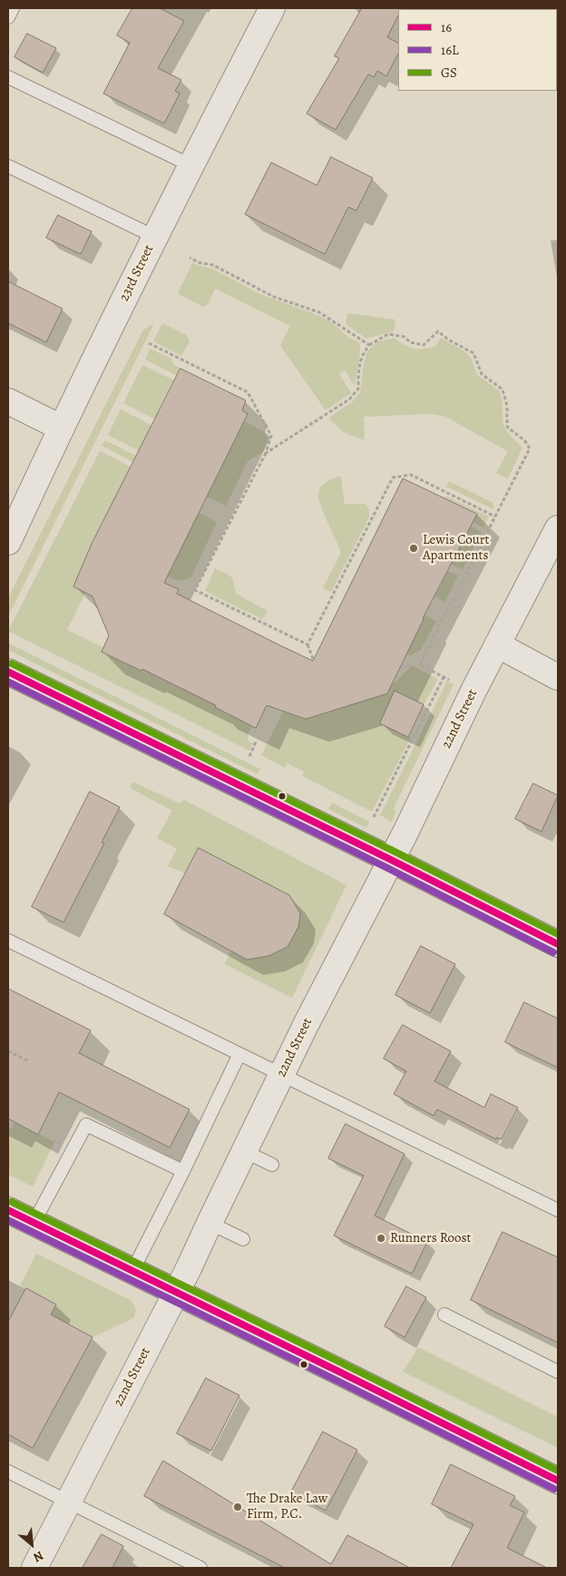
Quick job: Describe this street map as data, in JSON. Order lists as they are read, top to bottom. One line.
{"streets":{"street":["23rd Street","22nd Street"]},"places":["Lewis Court Apartments","Runners Roost","The Drake Law Firm, P.C."],"lines":["transit line GS","transit line 16","transit line 16L"],"legend":["16","16L","GS"],"north":"bottom right"}
